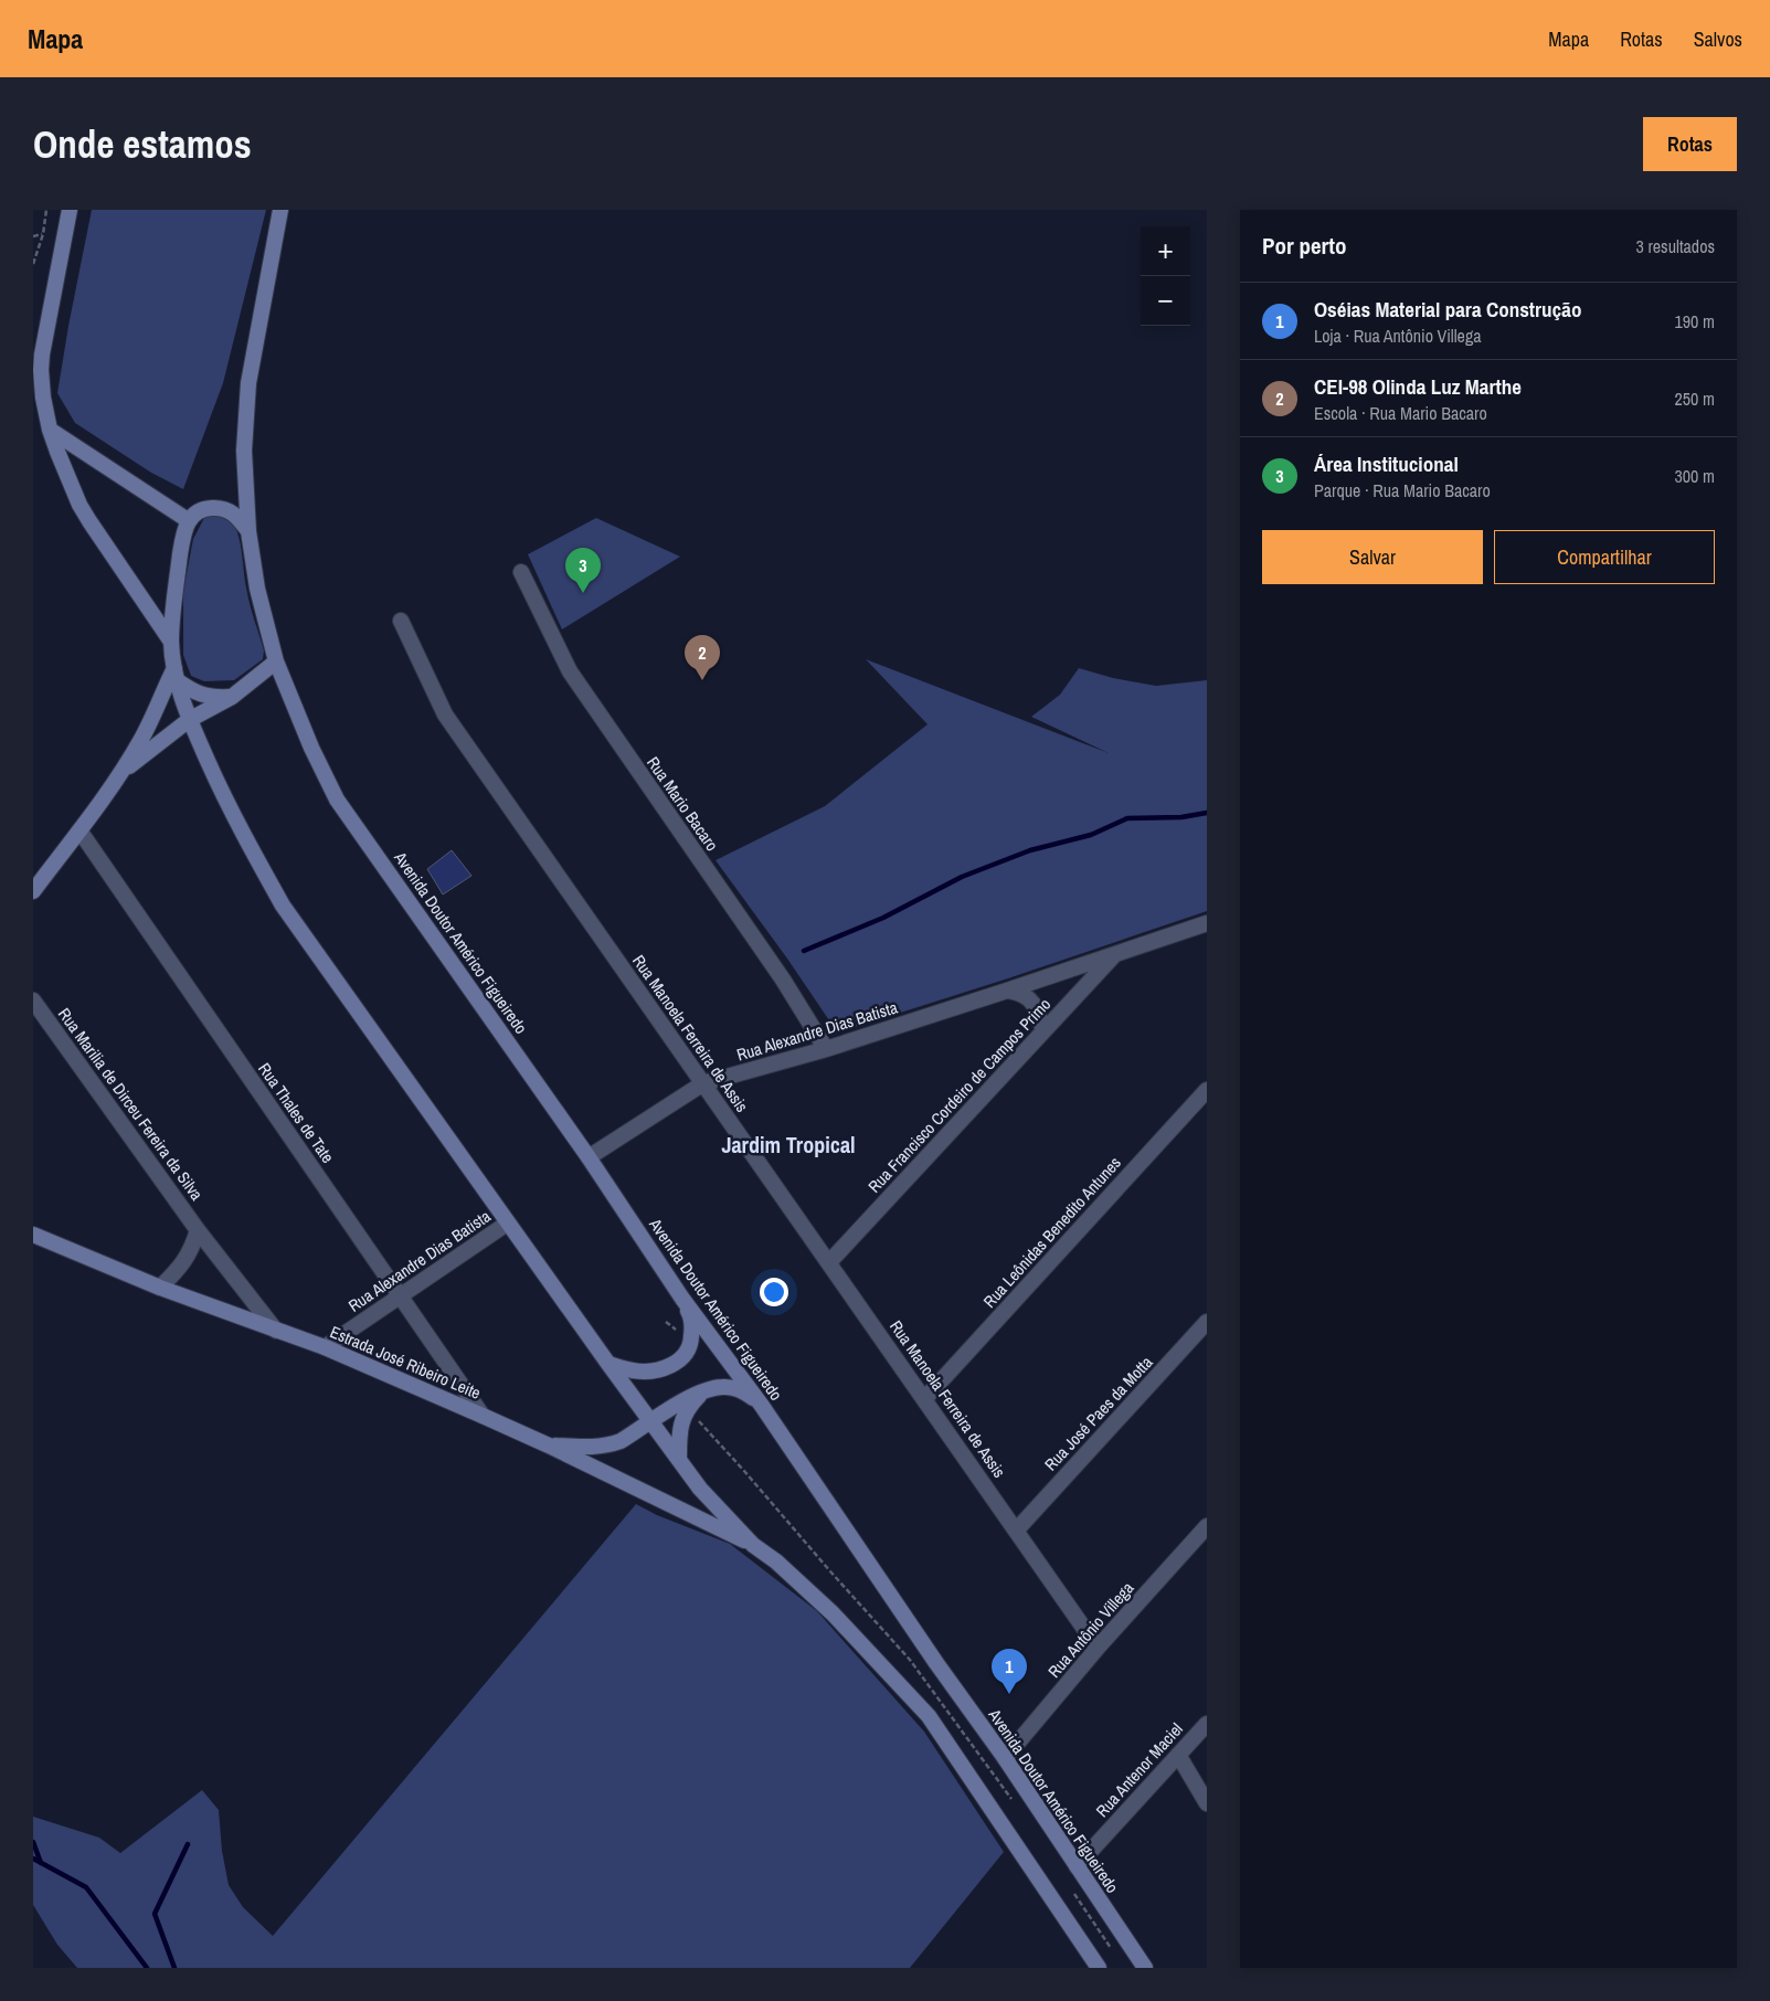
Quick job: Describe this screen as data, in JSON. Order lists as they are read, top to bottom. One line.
{"streets":{"main road":["Avenida Doutor Américo Figueiredo","Estrada José Ribeiro Leite"],"street":["Rua Mario Bacaro","Rua Alexandre Dias Batista","Rua Manoela Ferreira de Assis","Rua Francisco Cordeiro de Campos Primo","Rua Marilia de Dirceu Fereira da Silva","Rua Thales de Tate","Rua Leônidas Benedito Antunes","Rua José Paes da Motta","Rua Antônio Villega","Rua Antenor Maciel"]},"crossings":[["Rua Mario Bacaro","Rua Alexandre Dias Batista"],["Avenida Doutor Américo Figueiredo","Rua Alexandre Dias Batista"],["Avenida Doutor Américo Figueiredo","Rua Antônio Villega"],["Avenida Doutor Américo Figueiredo","Rua Antenor Maciel"],["Rua Alexandre Dias Batista","Rua Manoela Ferreira de Assis"],["Rua Alexandre Dias Batista","Rua Francisco Cordeiro de Campos Primo"],["Rua Alexandre Dias Batista","Rua Thales de Tate"],["Rua Alexandre Dias Batista","Estrada José Ribeiro Leite"],["Rua Manoela Ferreira de Assis","Rua Francisco Cordeiro de Campos Primo"],["Rua Manoela Ferreira de Assis","Rua Leônidas Benedito Antunes"],["Rua Manoela Ferreira de Assis","Rua José Paes da Motta"],["Rua Manoela Ferreira de Assis","Rua Antônio Villega"],["Rua Marilia de Dirceu Fereira da Silva","Estrada José Ribeiro Leite"],["Rua Thales de Tate","Estrada José Ribeiro Leite"]],"districts":["Jardim Tropical"],"page":{"header":"Mapa","nav":["Mapa","Rotas","Salvos"],"buttons":["Rotas",["Salvar","Compartilhar"]],"title":"Onde estamos","heading":["Por perto","3 resultados"],"map_buttons":["+","−"],"list":[{"mark":"1","name":"Oséias Material para Construção","note":"Loja · Rua Antônio Villega","value":"190 m"},{"mark":"2","name":"CEI-98 Olinda Luz Marthe","note":"Escola · Rua Mario Bacaro","value":"250 m"},{"mark":"3","name":"Área Institucional","note":"Parque · Rua Mario Bacaro","value":"300 m"}],"pins":["3","2","1"]}}
